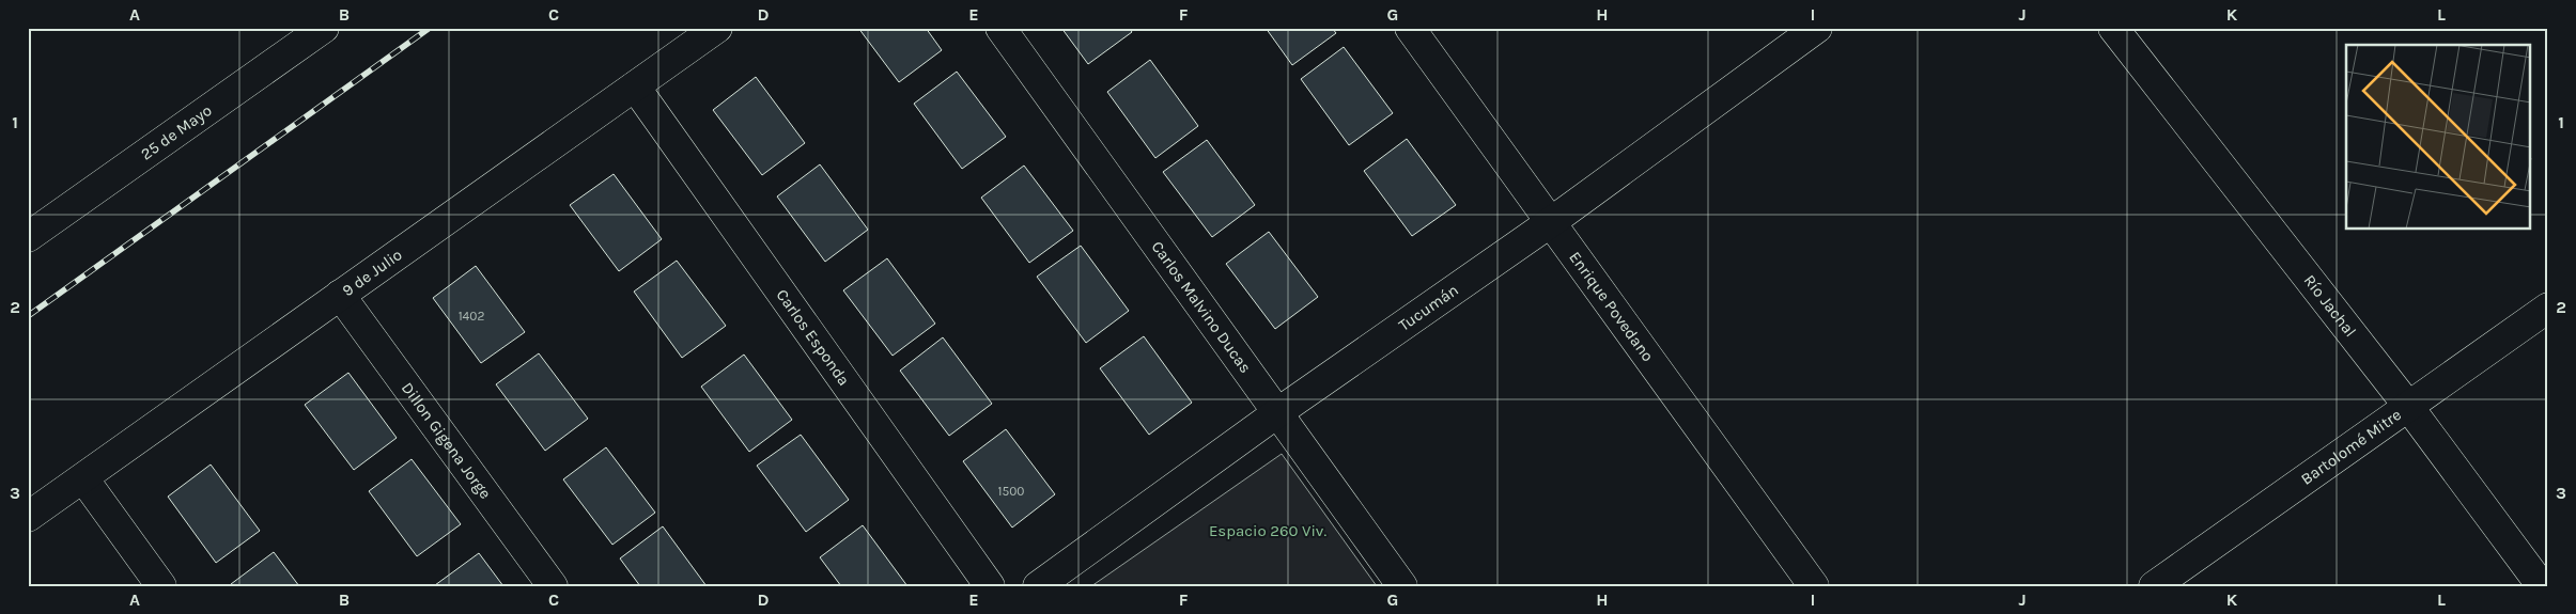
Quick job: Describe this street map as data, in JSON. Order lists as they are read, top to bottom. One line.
{"streets":{"street":["25 de Mayo","9 de Julio","Río Jachal","Carlos Malvino Ducas","Enrique Povedano","Tucumán","Carlos Esponda","Dillon Gigena Jorge","Bartolomé Mitre"]},"crossings":[["9 de Julio","Carlos Esponda"],["9 de Julio","Dillon Gigena Jorge"],["Río Jachal","Bartolomé Mitre"],["Carlos Malvino Ducas","Tucumán"],["Enrique Povedano","Tucumán"]],"parks":["Espacio 260 Viv."],"house_numbers":["1402","1500"],"grid":{"columns":["A","B","C","D","E","F","G","H","I","J","K","L"],"rows":["1","2","3"]}}
